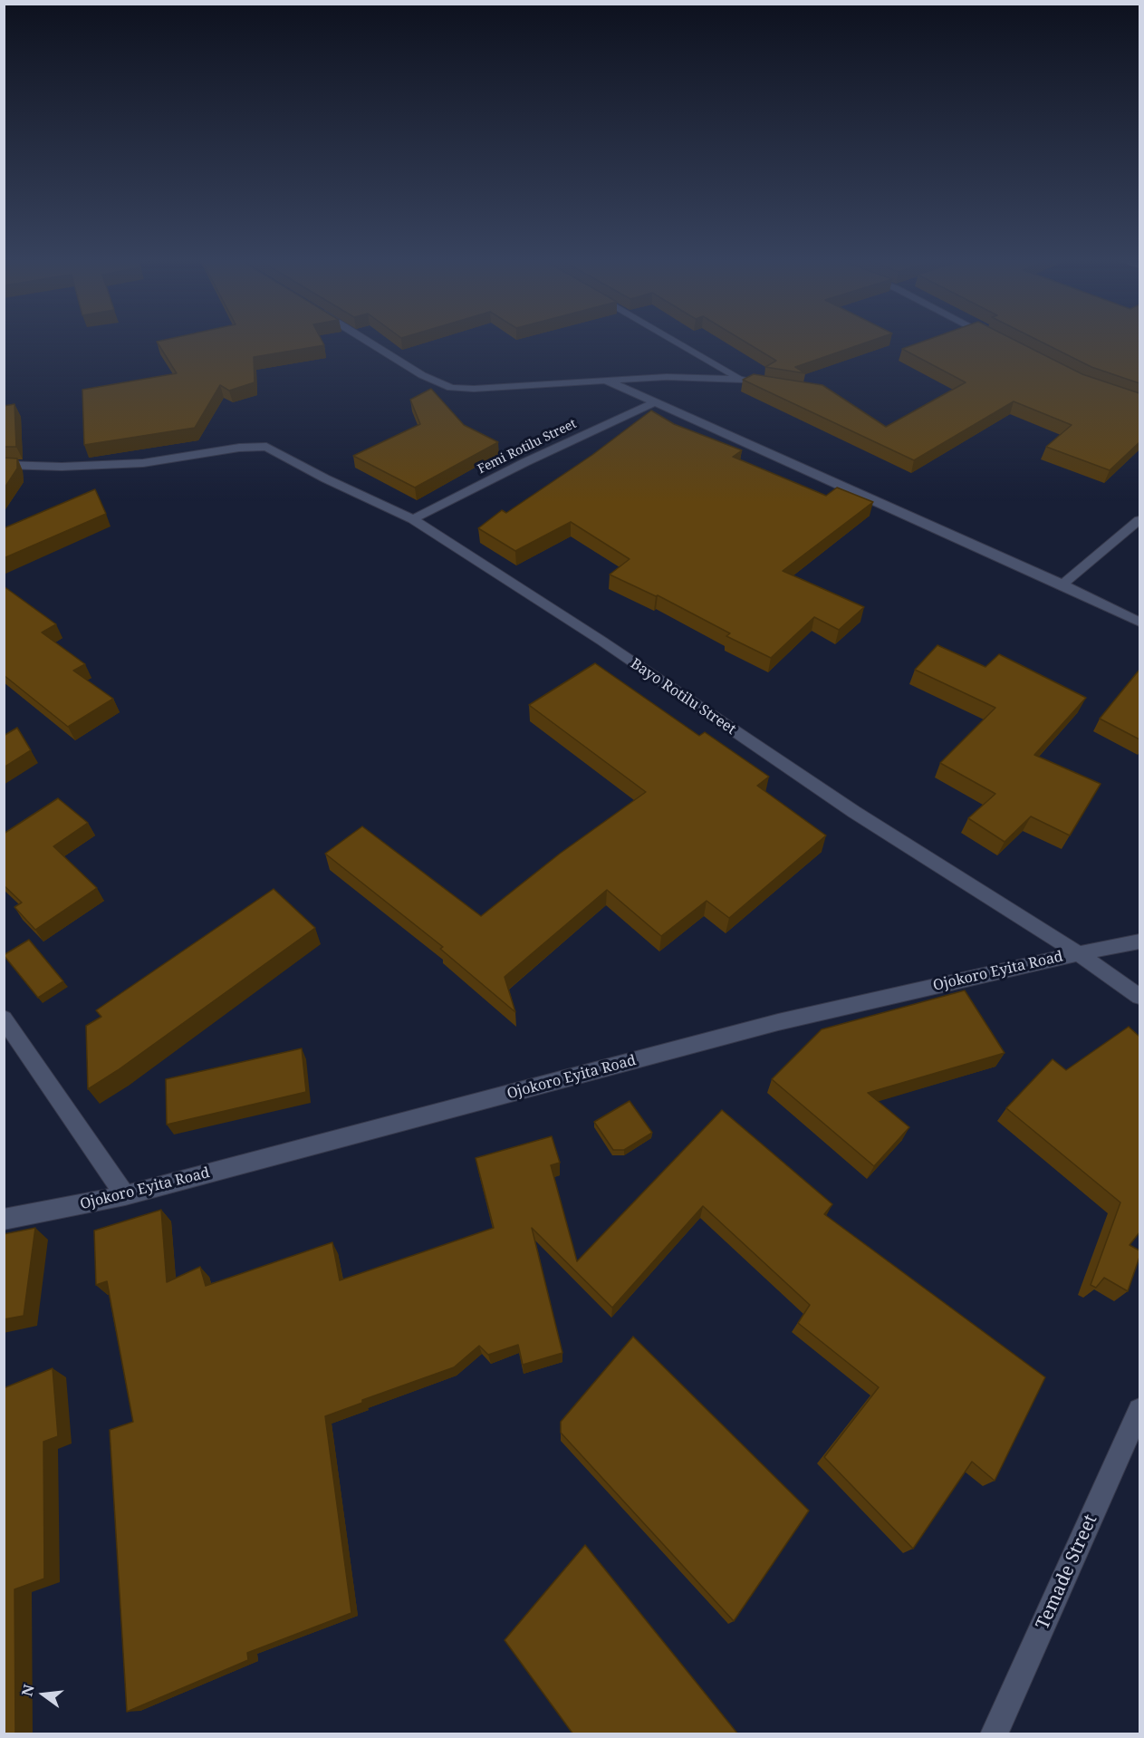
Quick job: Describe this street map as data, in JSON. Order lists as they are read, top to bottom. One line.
{"streets":{"street":["Femi Rotilu Street","Bayo Rotilu Street","Ojokoro Eyita Road","Temade Street"]},"crossings":[["Femi Rotilu Street","Bayo Rotilu Street"],["Bayo Rotilu Street","Ojokoro Eyita Road"]],"north":"left"}
